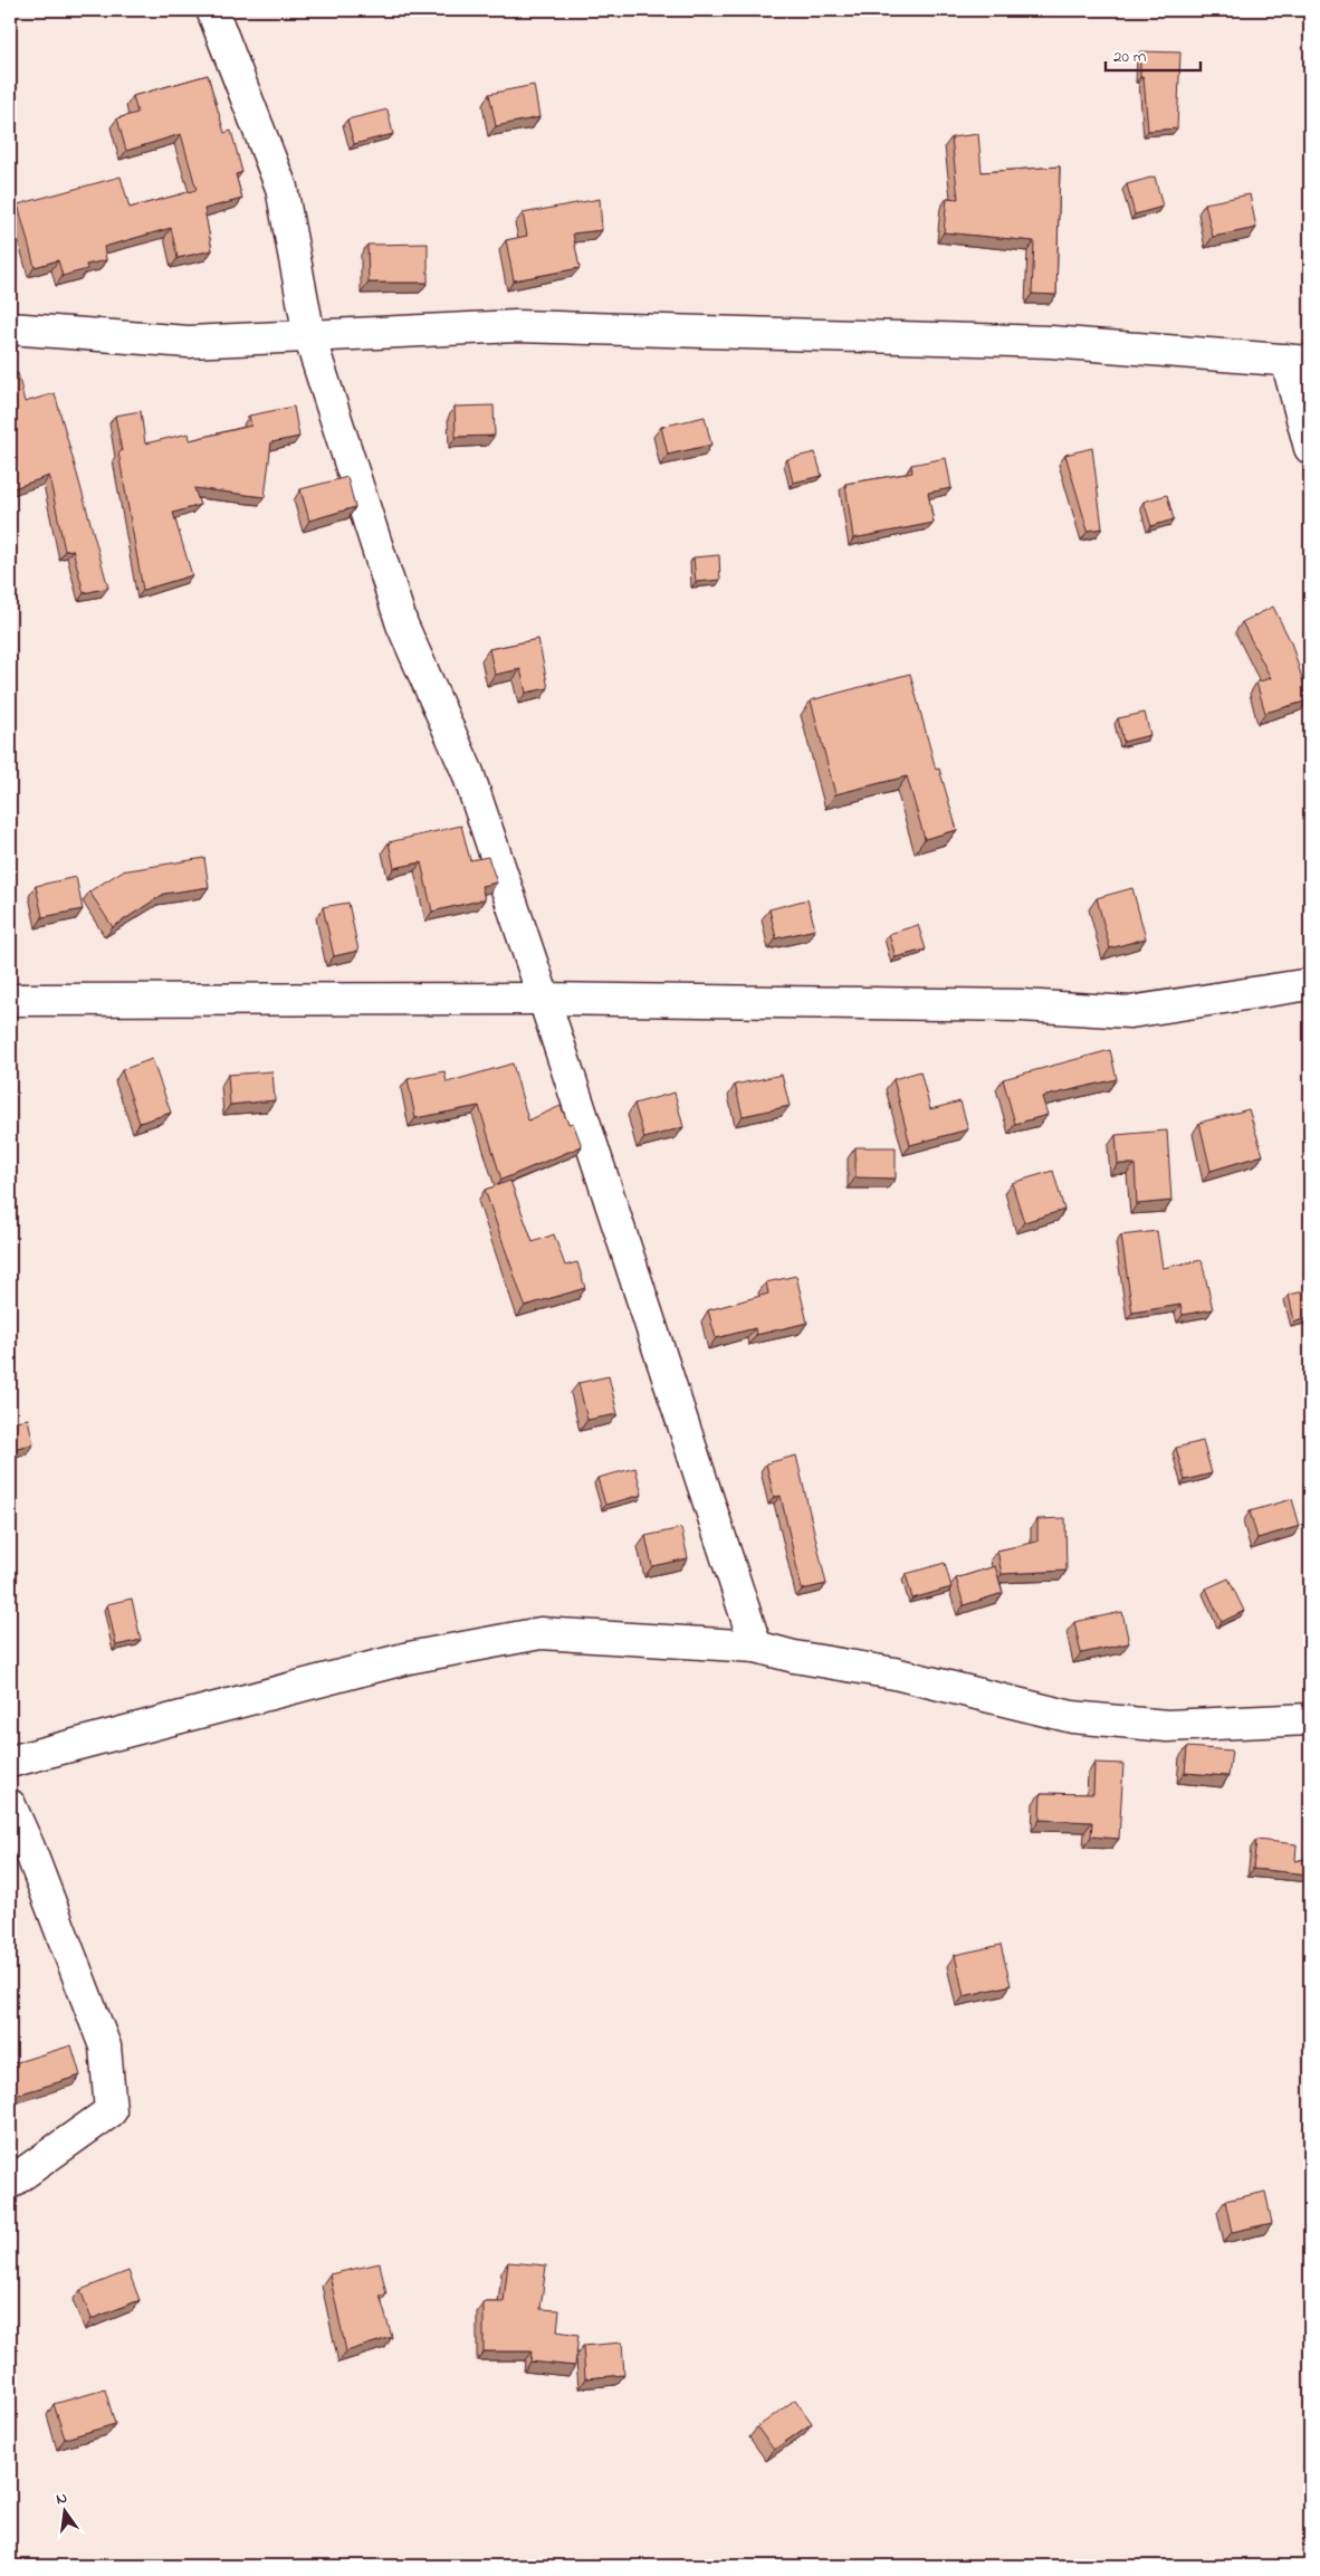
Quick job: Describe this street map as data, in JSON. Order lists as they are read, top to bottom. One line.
{"scale_bar":"20 m","north":"top"}
